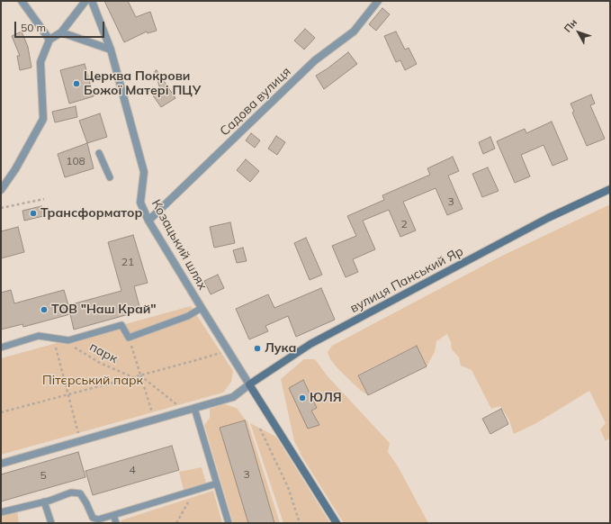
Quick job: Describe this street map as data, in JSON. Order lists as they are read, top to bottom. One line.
{"streets":{"street":["Садова вулиця","Козацький шлях","вулиця Панський Яр"],"path":["парк"]},"crossings":[["Садова вулиця","Козацький шлях"],["Козацький шлях","вулиця Панський Яр"]],"parks":["Пітєрський парк"],"places":["Церква Покрови Божої Матері ПЦУ","Трансформатор","ТОВ \"Наш Край\"","Лука","ЮЛЯ"],"house_numbers":["108","3","2","21","4","3","5"],"scale_bar":"50 m","north":"top left"}
